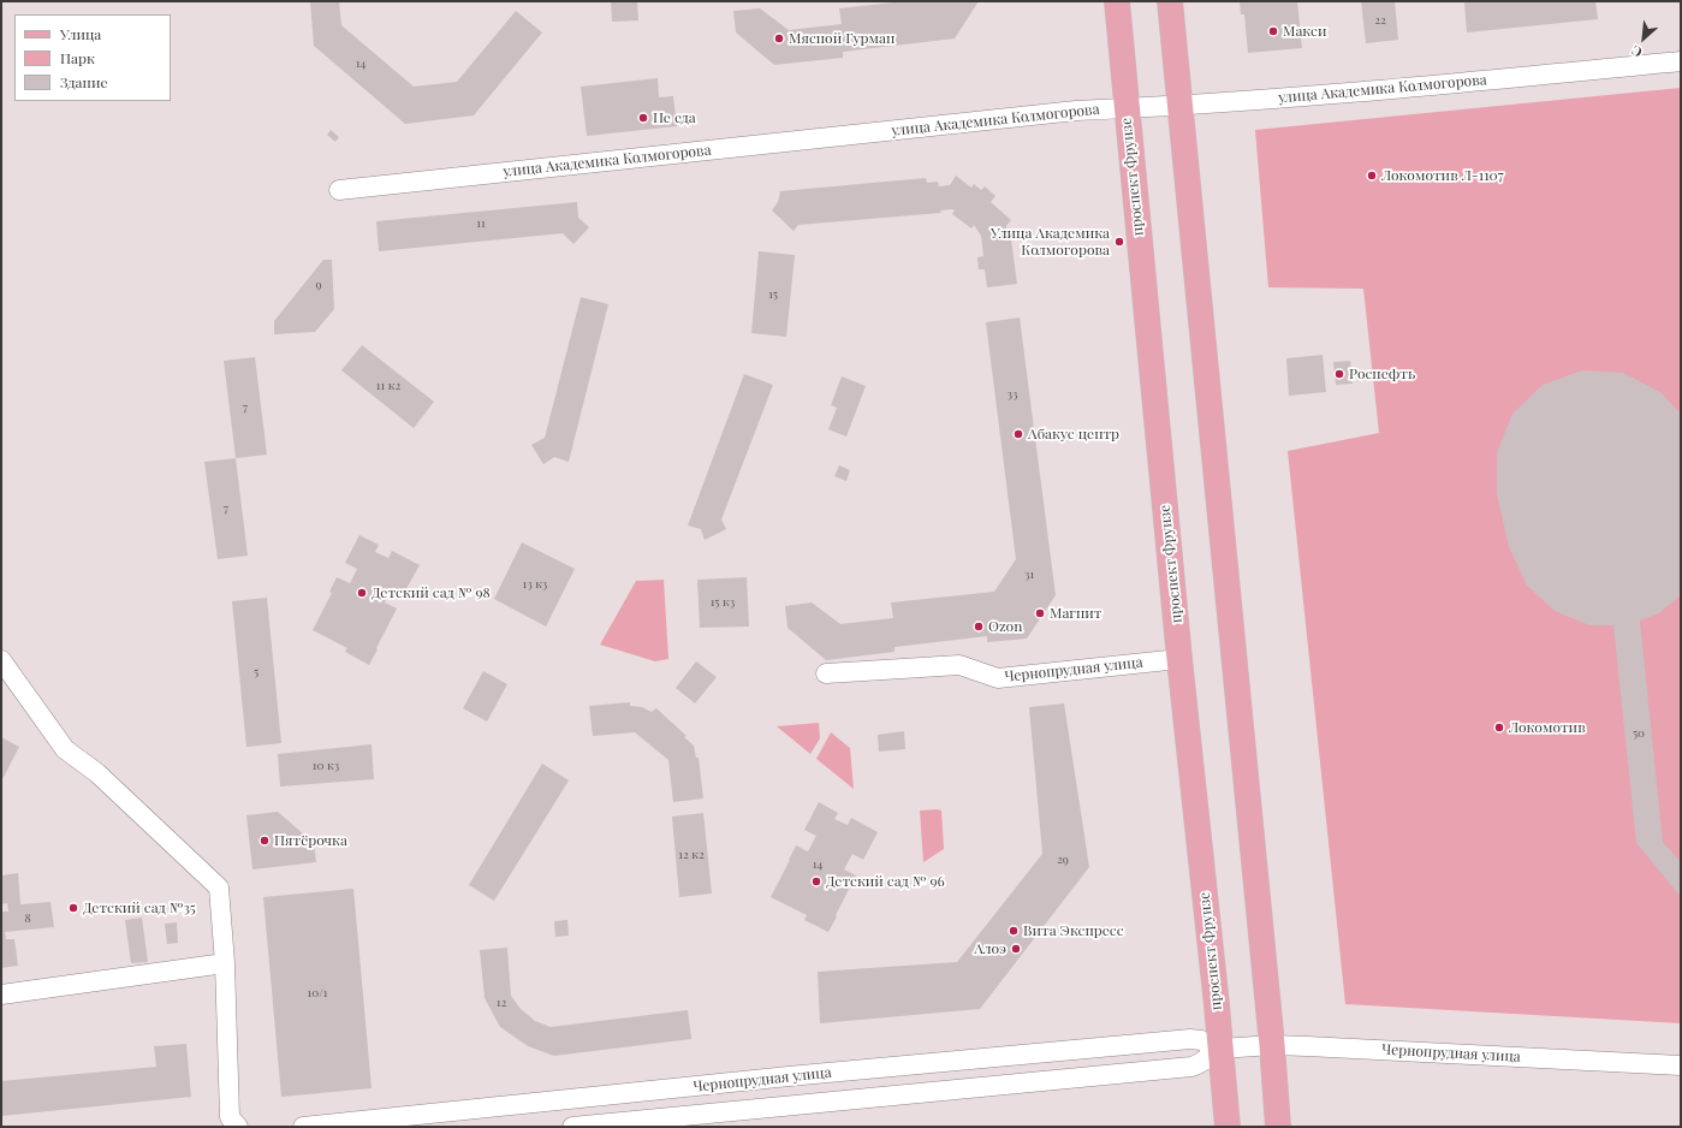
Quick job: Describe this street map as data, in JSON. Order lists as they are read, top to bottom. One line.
{"streets":{"main road":["проспект Фрунзе"],"street":["улица Академика Колмогорова","Чернопрудная улица"]},"crossings":[["улица Академика Колмогорова","проспект Фрунзе"],["проспект Фрунзе","Чернопрудная улица"]],"places":["Макси","Мясной Гурман","Не еда","Локомотив Л-1107","Улица Академика Колмогорова","Роснефть","Абакус центр","Детский сад № 98","Магнит","Ozon","Локомотив","Пятёрочка","Детский сад № 96","Детский сад №35","Вита Экспресс","Алоэ"],"house_numbers":["22","14","11","9","15","11 к2","33","7","7","31","13 к3","15 к3","5","50","10 к3","12 к2","29","14","8","10/1","12"],"legend":["Улица","Парк","Здание"],"north":"bottom left"}
